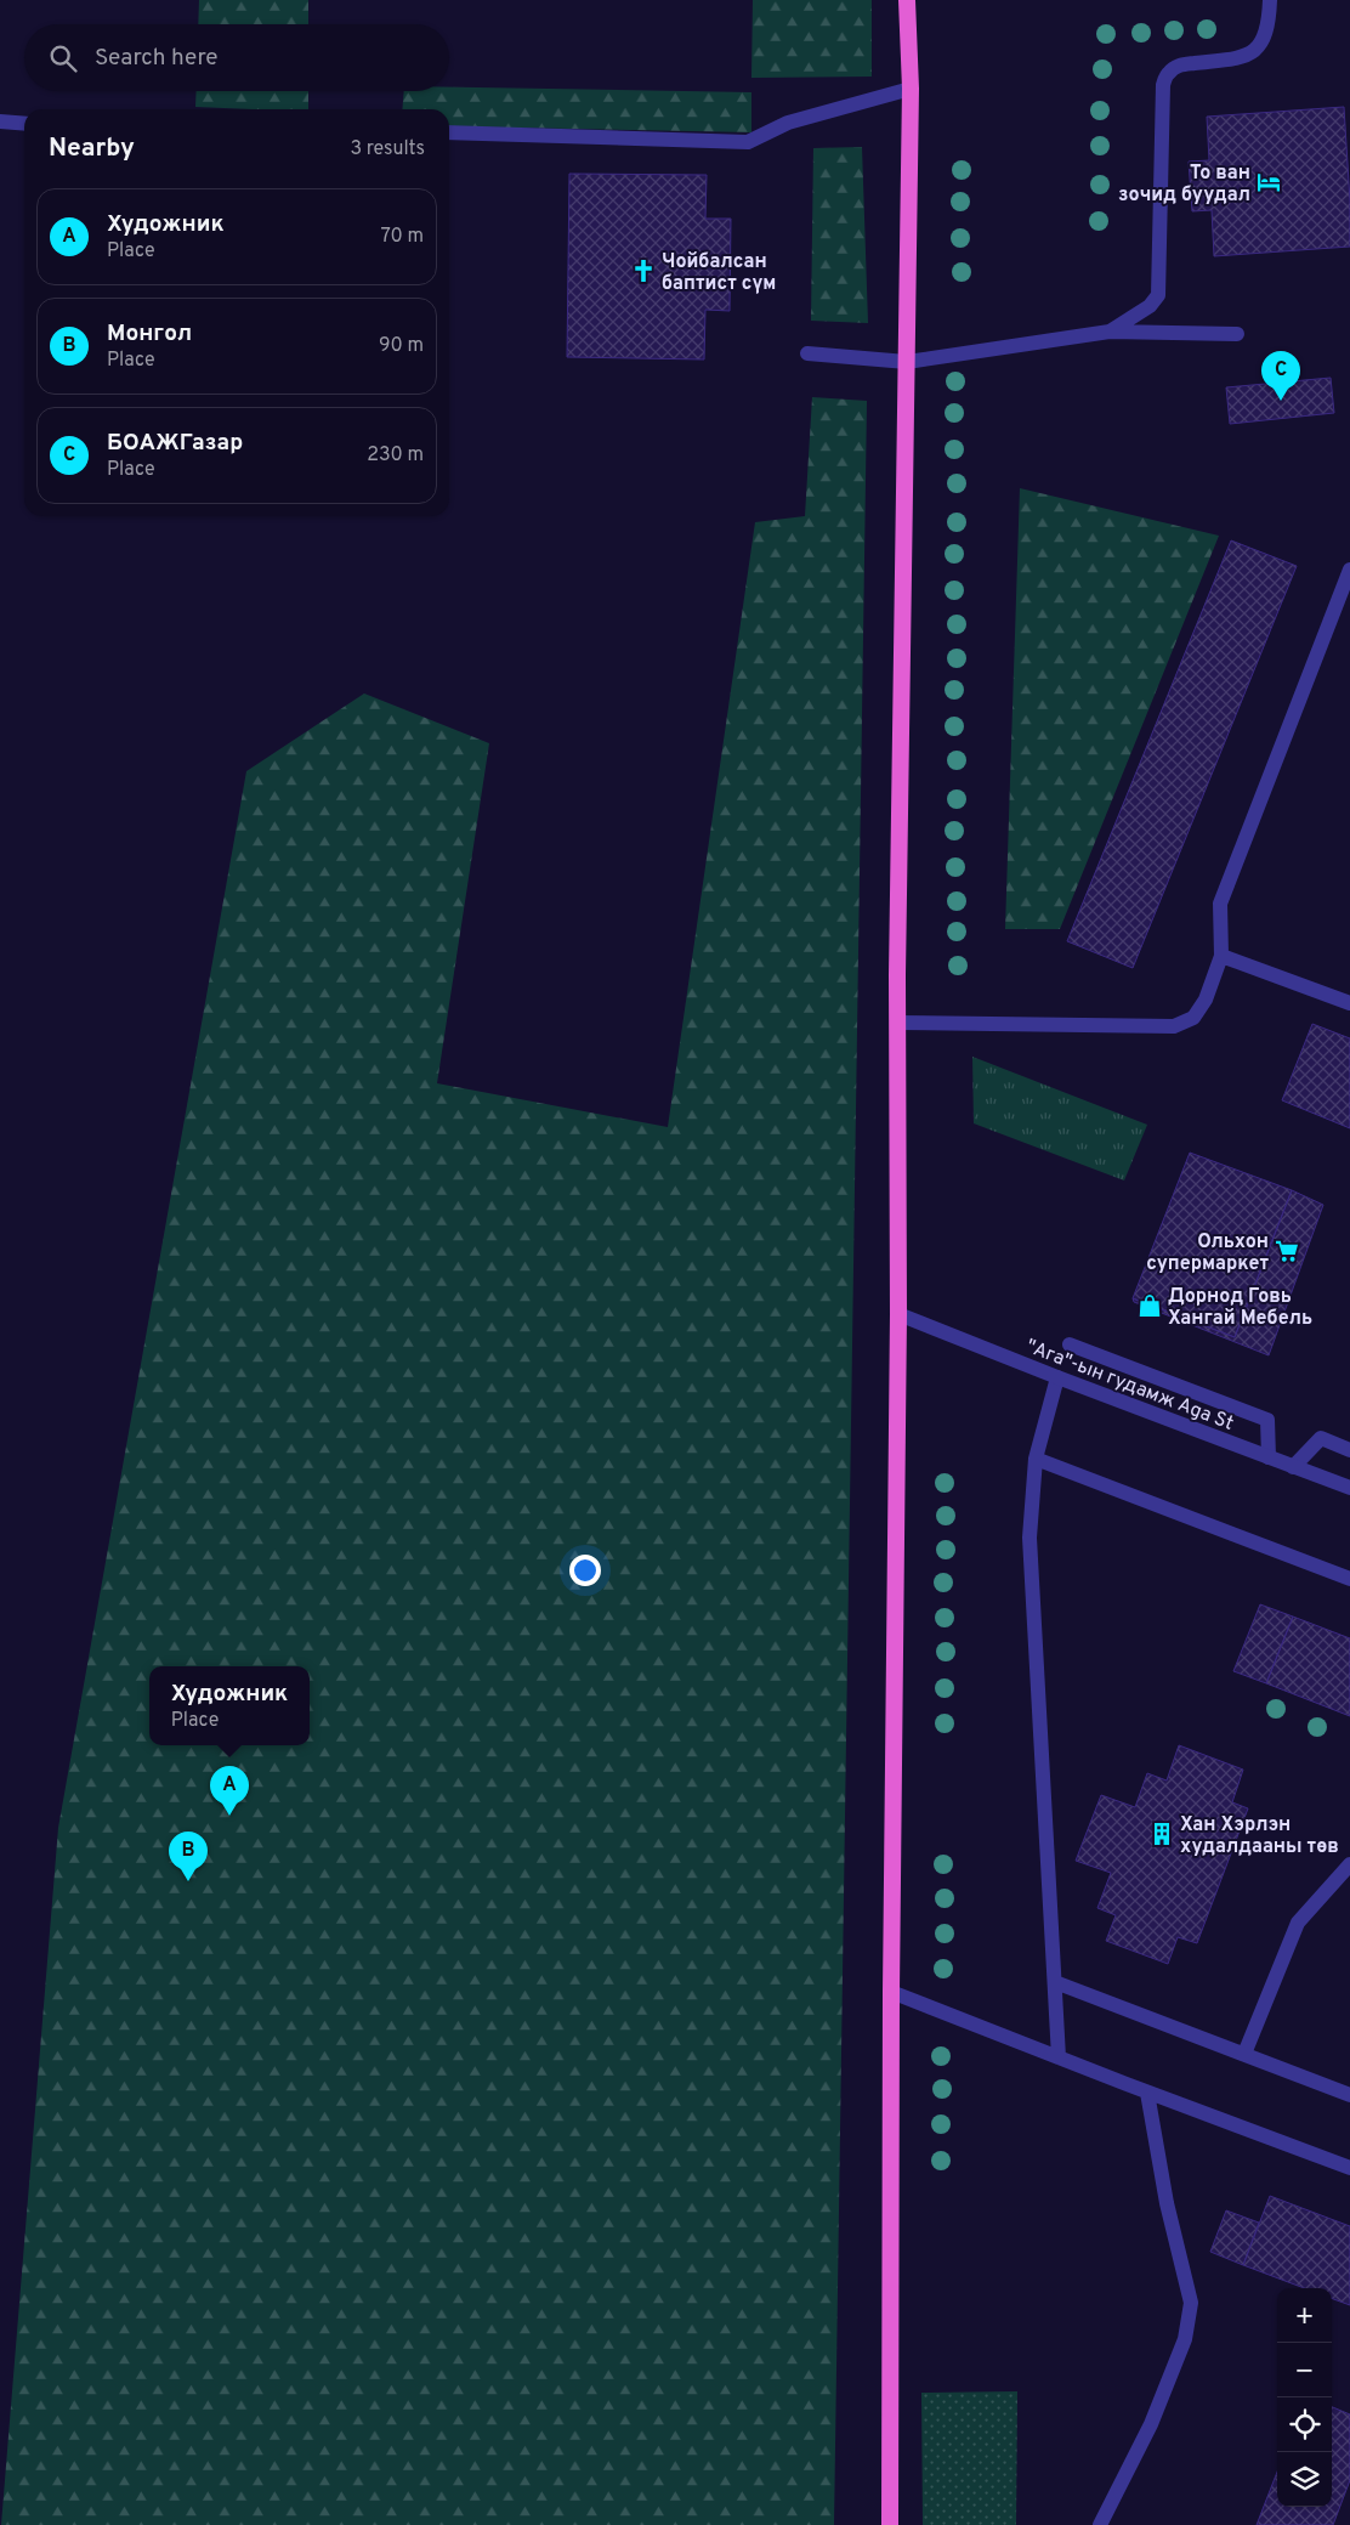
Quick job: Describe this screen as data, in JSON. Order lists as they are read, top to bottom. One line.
{"streets":{"street":["\"Ага\"-ын гудамж Aga St"]},"places":{"hotel":["То ван зочид буудал"],"church":["Чойбалсан баптист сүм"],"supermarket":["Ольхон супермаркет"],"shop":["Дорнод Говь Хангай Мебель"],"building":["Хан Хэрлэн худалдааны төв"]},"page":{"search":"Search here","heading":["Nearby","3 results"],"list":[{"mark":"A","name":"Художник","note":"Place","value":"70 m"},{"mark":"B","name":"Монгол","note":"Place","value":"90 m"},{"mark":"C","name":"БОАЖГазар","note":"Place","value":"230 m"}],"pins":["C","A","B"],"popup":["Художник","Place"],"map_buttons":["+","−"]}}
